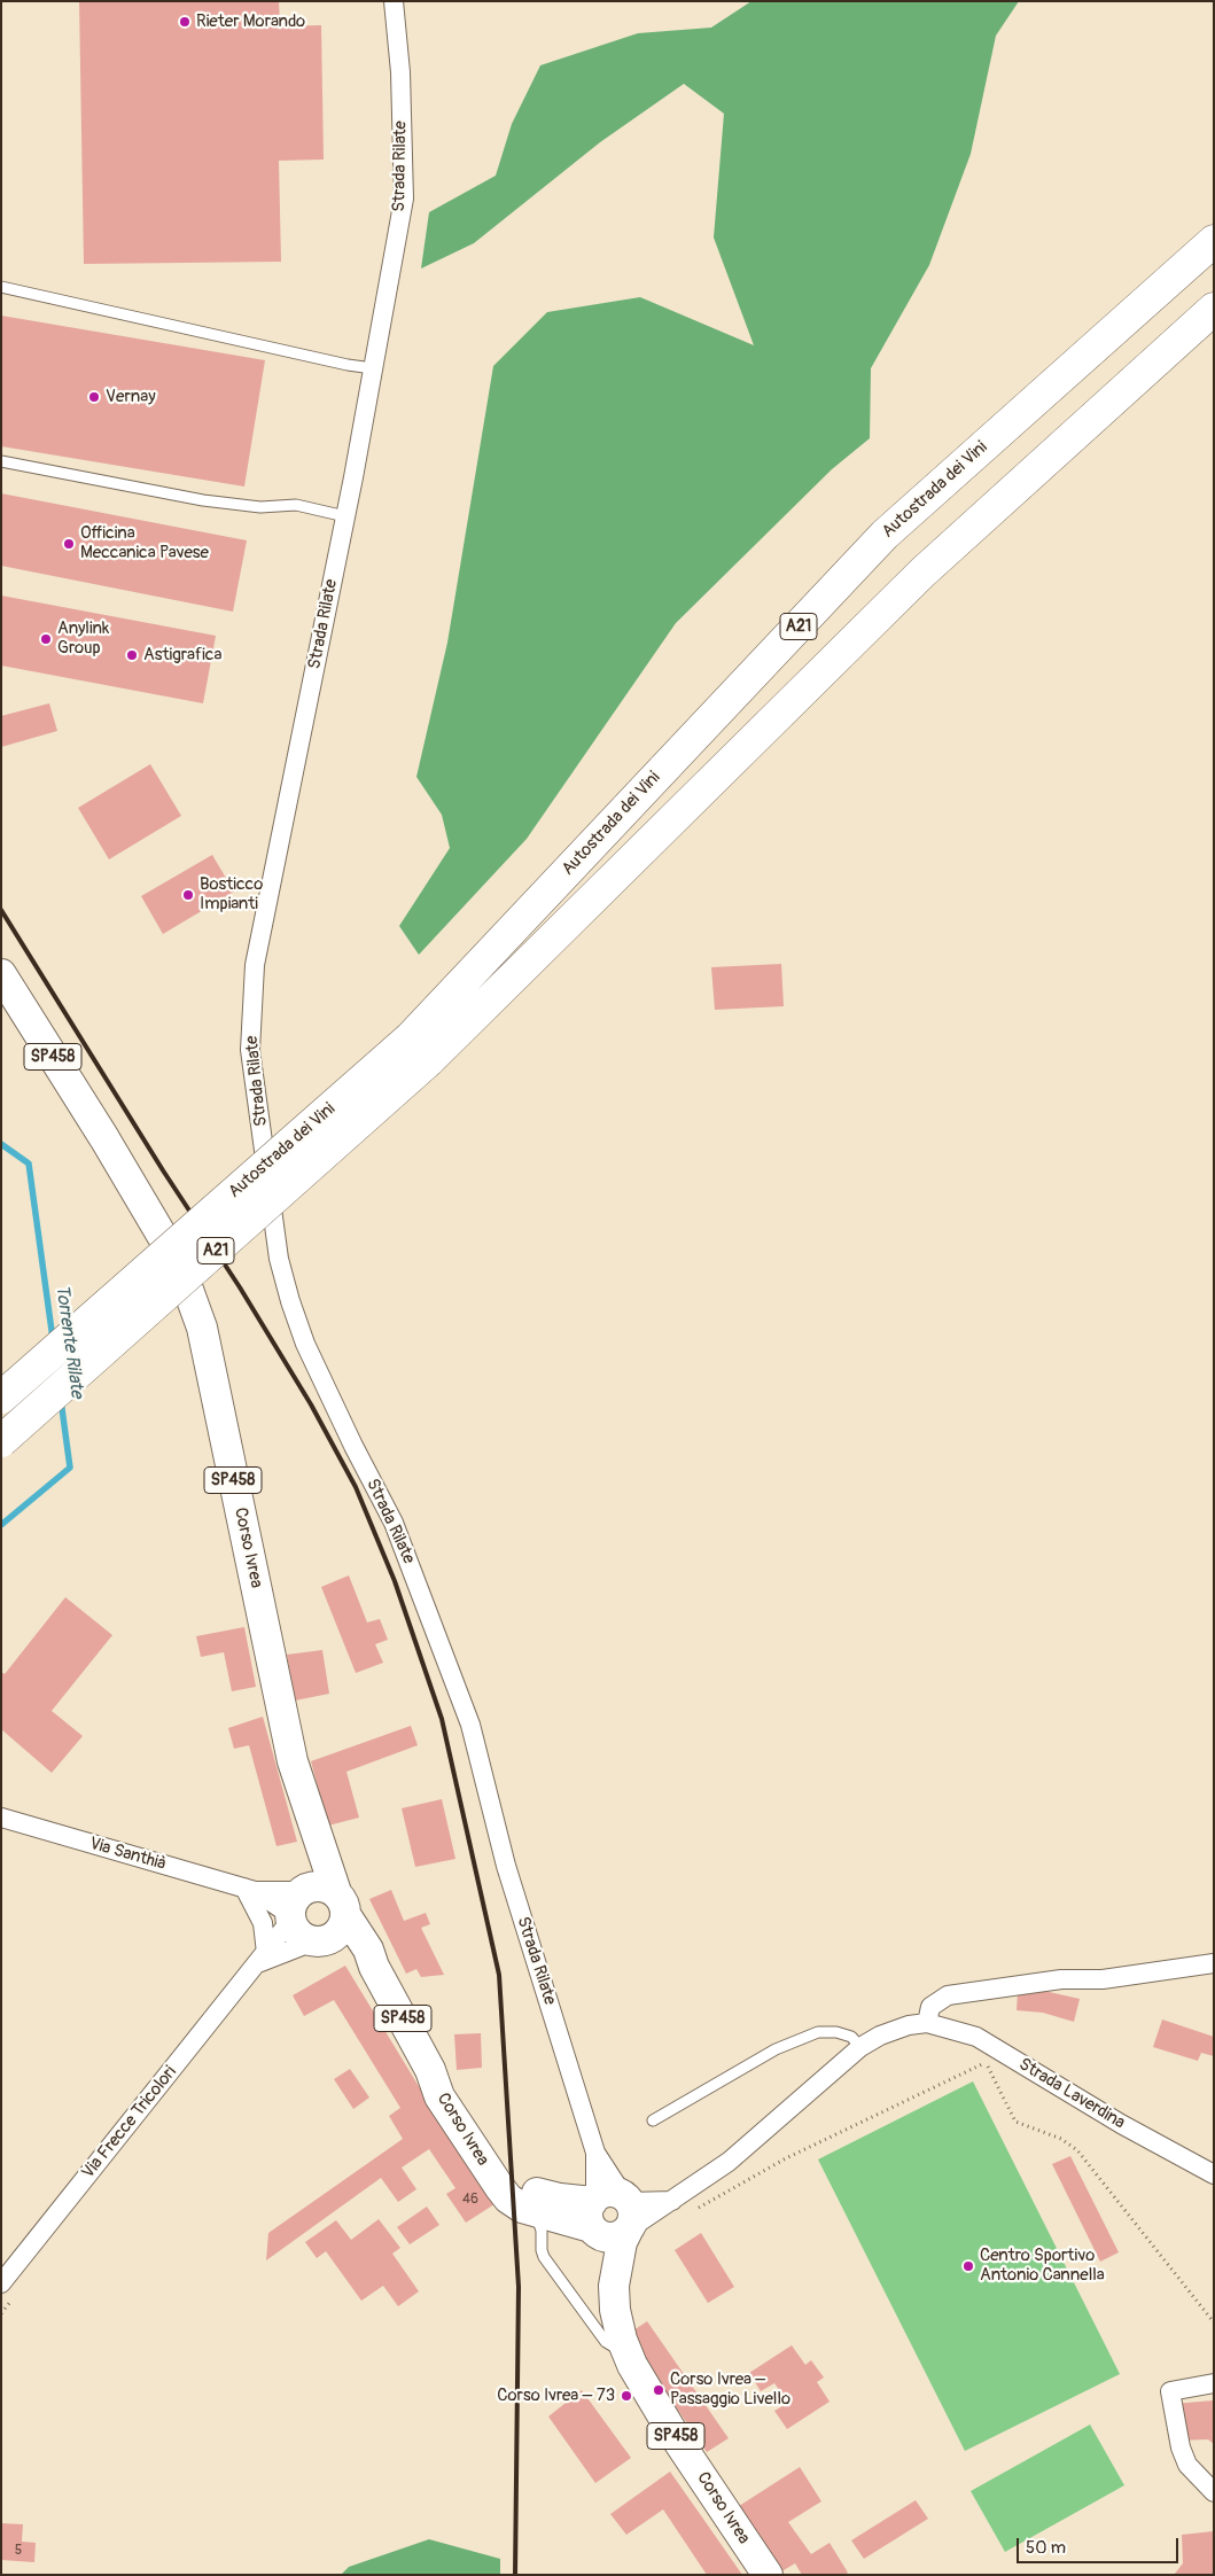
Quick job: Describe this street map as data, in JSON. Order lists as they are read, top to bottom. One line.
{"streets":{"highway":["Autostrada dei Vini","A21"],"main road":["SP458","Corso Ivrea"],"street":["Strada Rilate","Via Santhià","Strada Laverdina","Via Frecce Tricolori"]},"crossings":[["Strada Rilate","Corso Ivrea"],["Strada Rilate","Strada Laverdina"],["Corso Ivrea","Via Santhià"],["Corso Ivrea","Strada Laverdina"],["Corso Ivrea","Via Frecce Tricolori"],["Via Santhià","Via Frecce Tricolori"]],"water":["Torrente Rilate"],"places":["Rieter Morando","Vernay","Officina Meccanica Pavese","Anylink Group","Astigrafica","Bosticco Impianti","Centro Sportivo Antonio Cannella","Corso Ivrea – Passaggio Livello","Corso Ivrea – 73"],"house_numbers":["46","5"],"scale_bar":"50 m"}
